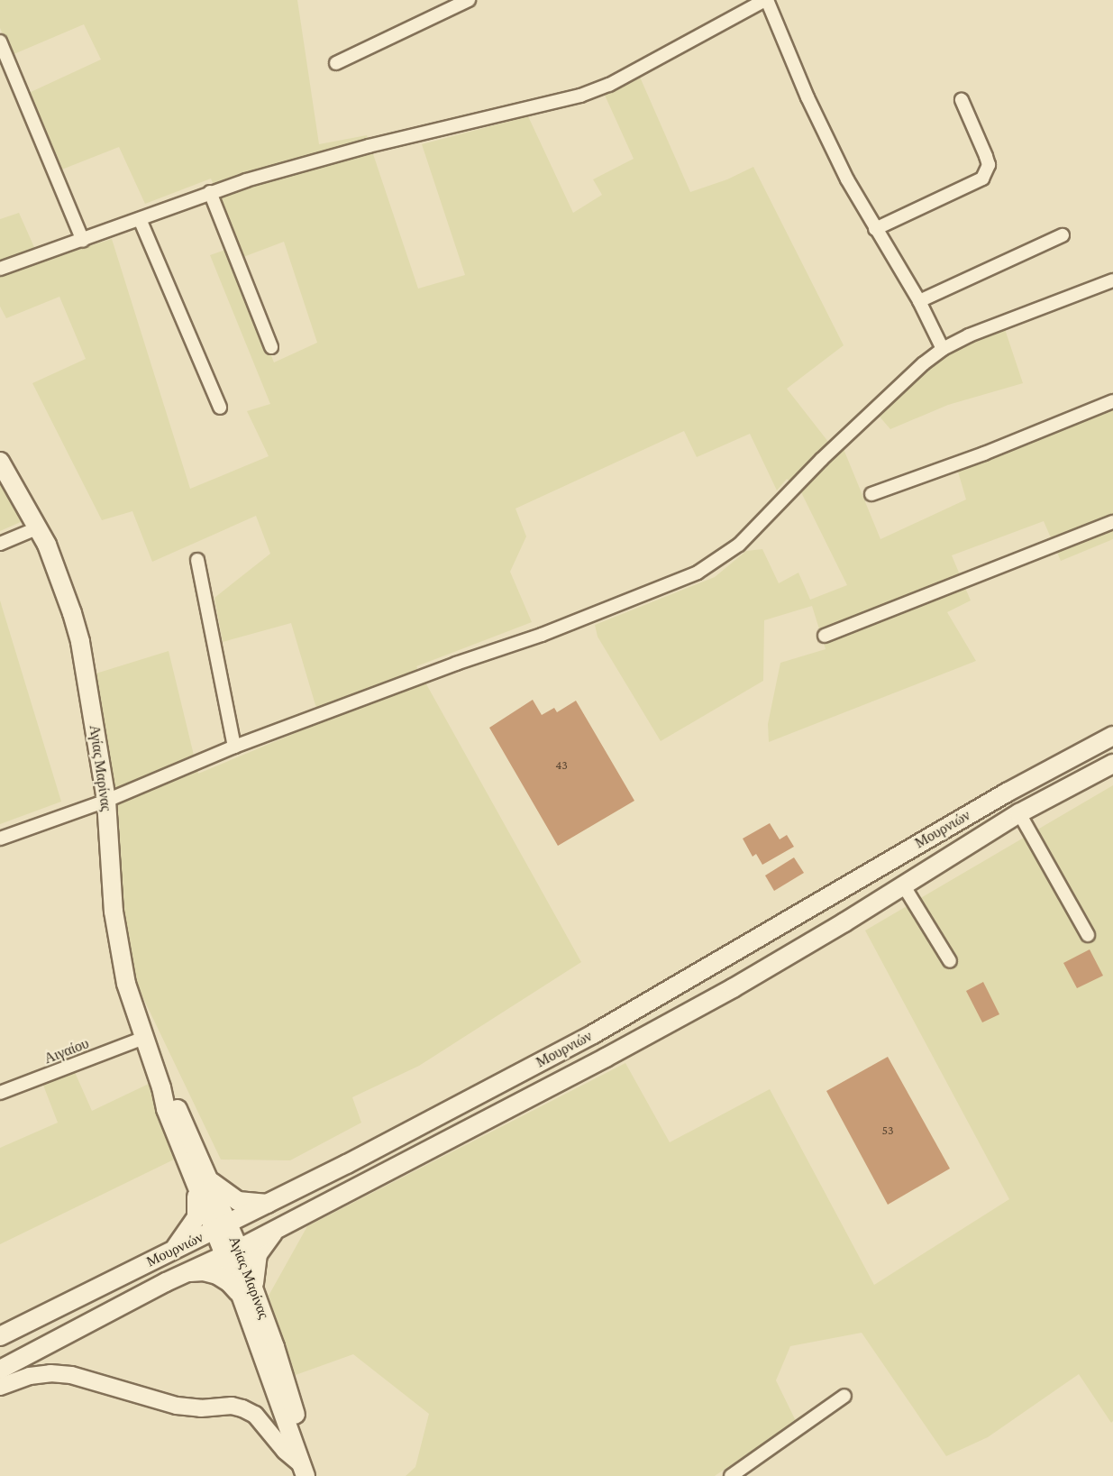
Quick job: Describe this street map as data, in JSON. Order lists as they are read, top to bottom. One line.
{"streets":{"main road":["Αγίας Μαρίνας","Μουρνιών"],"street":["Αιγαίου"]},"crossings":[["Αγίας Μαρίνας","Μουρνιών"],["Αγίας Μαρίνας","Αιγαίου"]],"house_numbers":["43","53"]}
